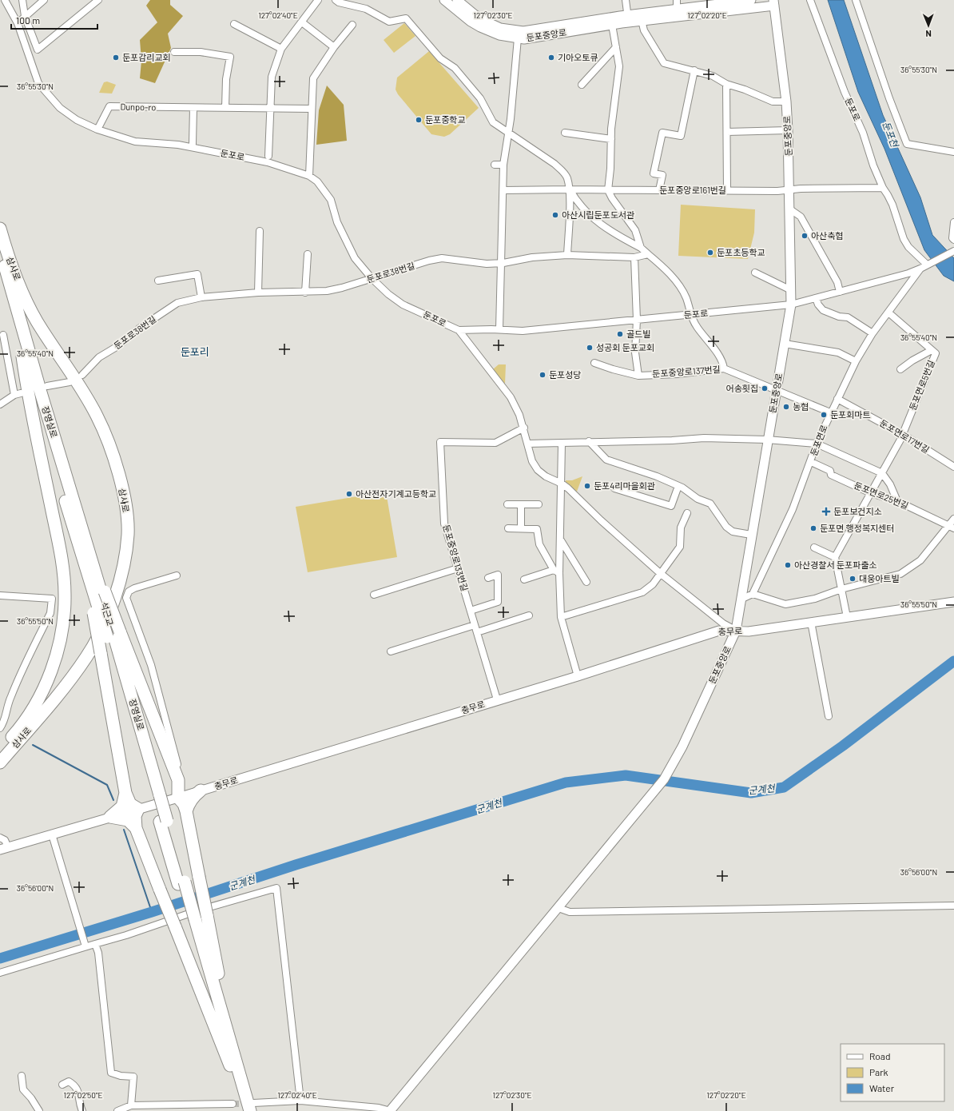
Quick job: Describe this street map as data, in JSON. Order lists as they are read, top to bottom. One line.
{"streets":{"highway":["삼사로","장영실로","석근교"],"street":["둔포중앙로","Dunpo-ro","둔포로","둔포중앙로161번길","둔포로38번길","둔포중앙로137번길","둔포면로5번길","둔포면로17번길","둔포면로","둔포면로25번길","둔포중앙로133번길","충무로"]},"crossings":[["둔포중앙로","둔포로"],["둔포중앙로","둔포중앙로161번길"],["둔포중앙로","둔포중앙로137번길"],["둔포중앙로","충무로"],["Dunpo-ro","둔포로"],["둔포로","둔포중앙로161번길"],["둔포로","둔포로38번길"],["둔포로","둔포면로"],["둔포로","둔포중앙로133번길"],["둔포로","충무로"],["삼사로","장영실로"],["둔포중앙로137번길","둔포면로"],["둔포면로5번길","둔포면로17번길"],["둔포면로5번길","둔포면로"],["둔포면로5번길","둔포면로25번길"],["장영실로","석근교"],["둔포면로17번길","둔포면로"],["둔포면로","둔포면로25번길"],["둔포중앙로133번길","충무로"]],"districts":["둔포리"],"water":["둔포천","군계천"],"places":{"other":["둔포감리교회","기아오토큐","둔포중학교","아산시립둔포도서관","아산축협","둔포초등학교","골드빌","성공회 둔포교회","둔포성당","어송횟집","농협","둔포회마트","둔포4리마을회관","아산전자기계고등학교","둔포면 행정복지센터","아산경찰서 둔포파출소","대웅아트빌"],"health":["둔포보건지소"]},"legend":["Road","Park","Water"],"scale_bar":"100 m","north":"bottom","coordinates":["127°02'40\"E","127°02'30\"E","127°02'20\"E","36°55'30\"N","36°55'40\"N","36°55'50\"N","36°56'00\"N","127°02'50\"E"]}
